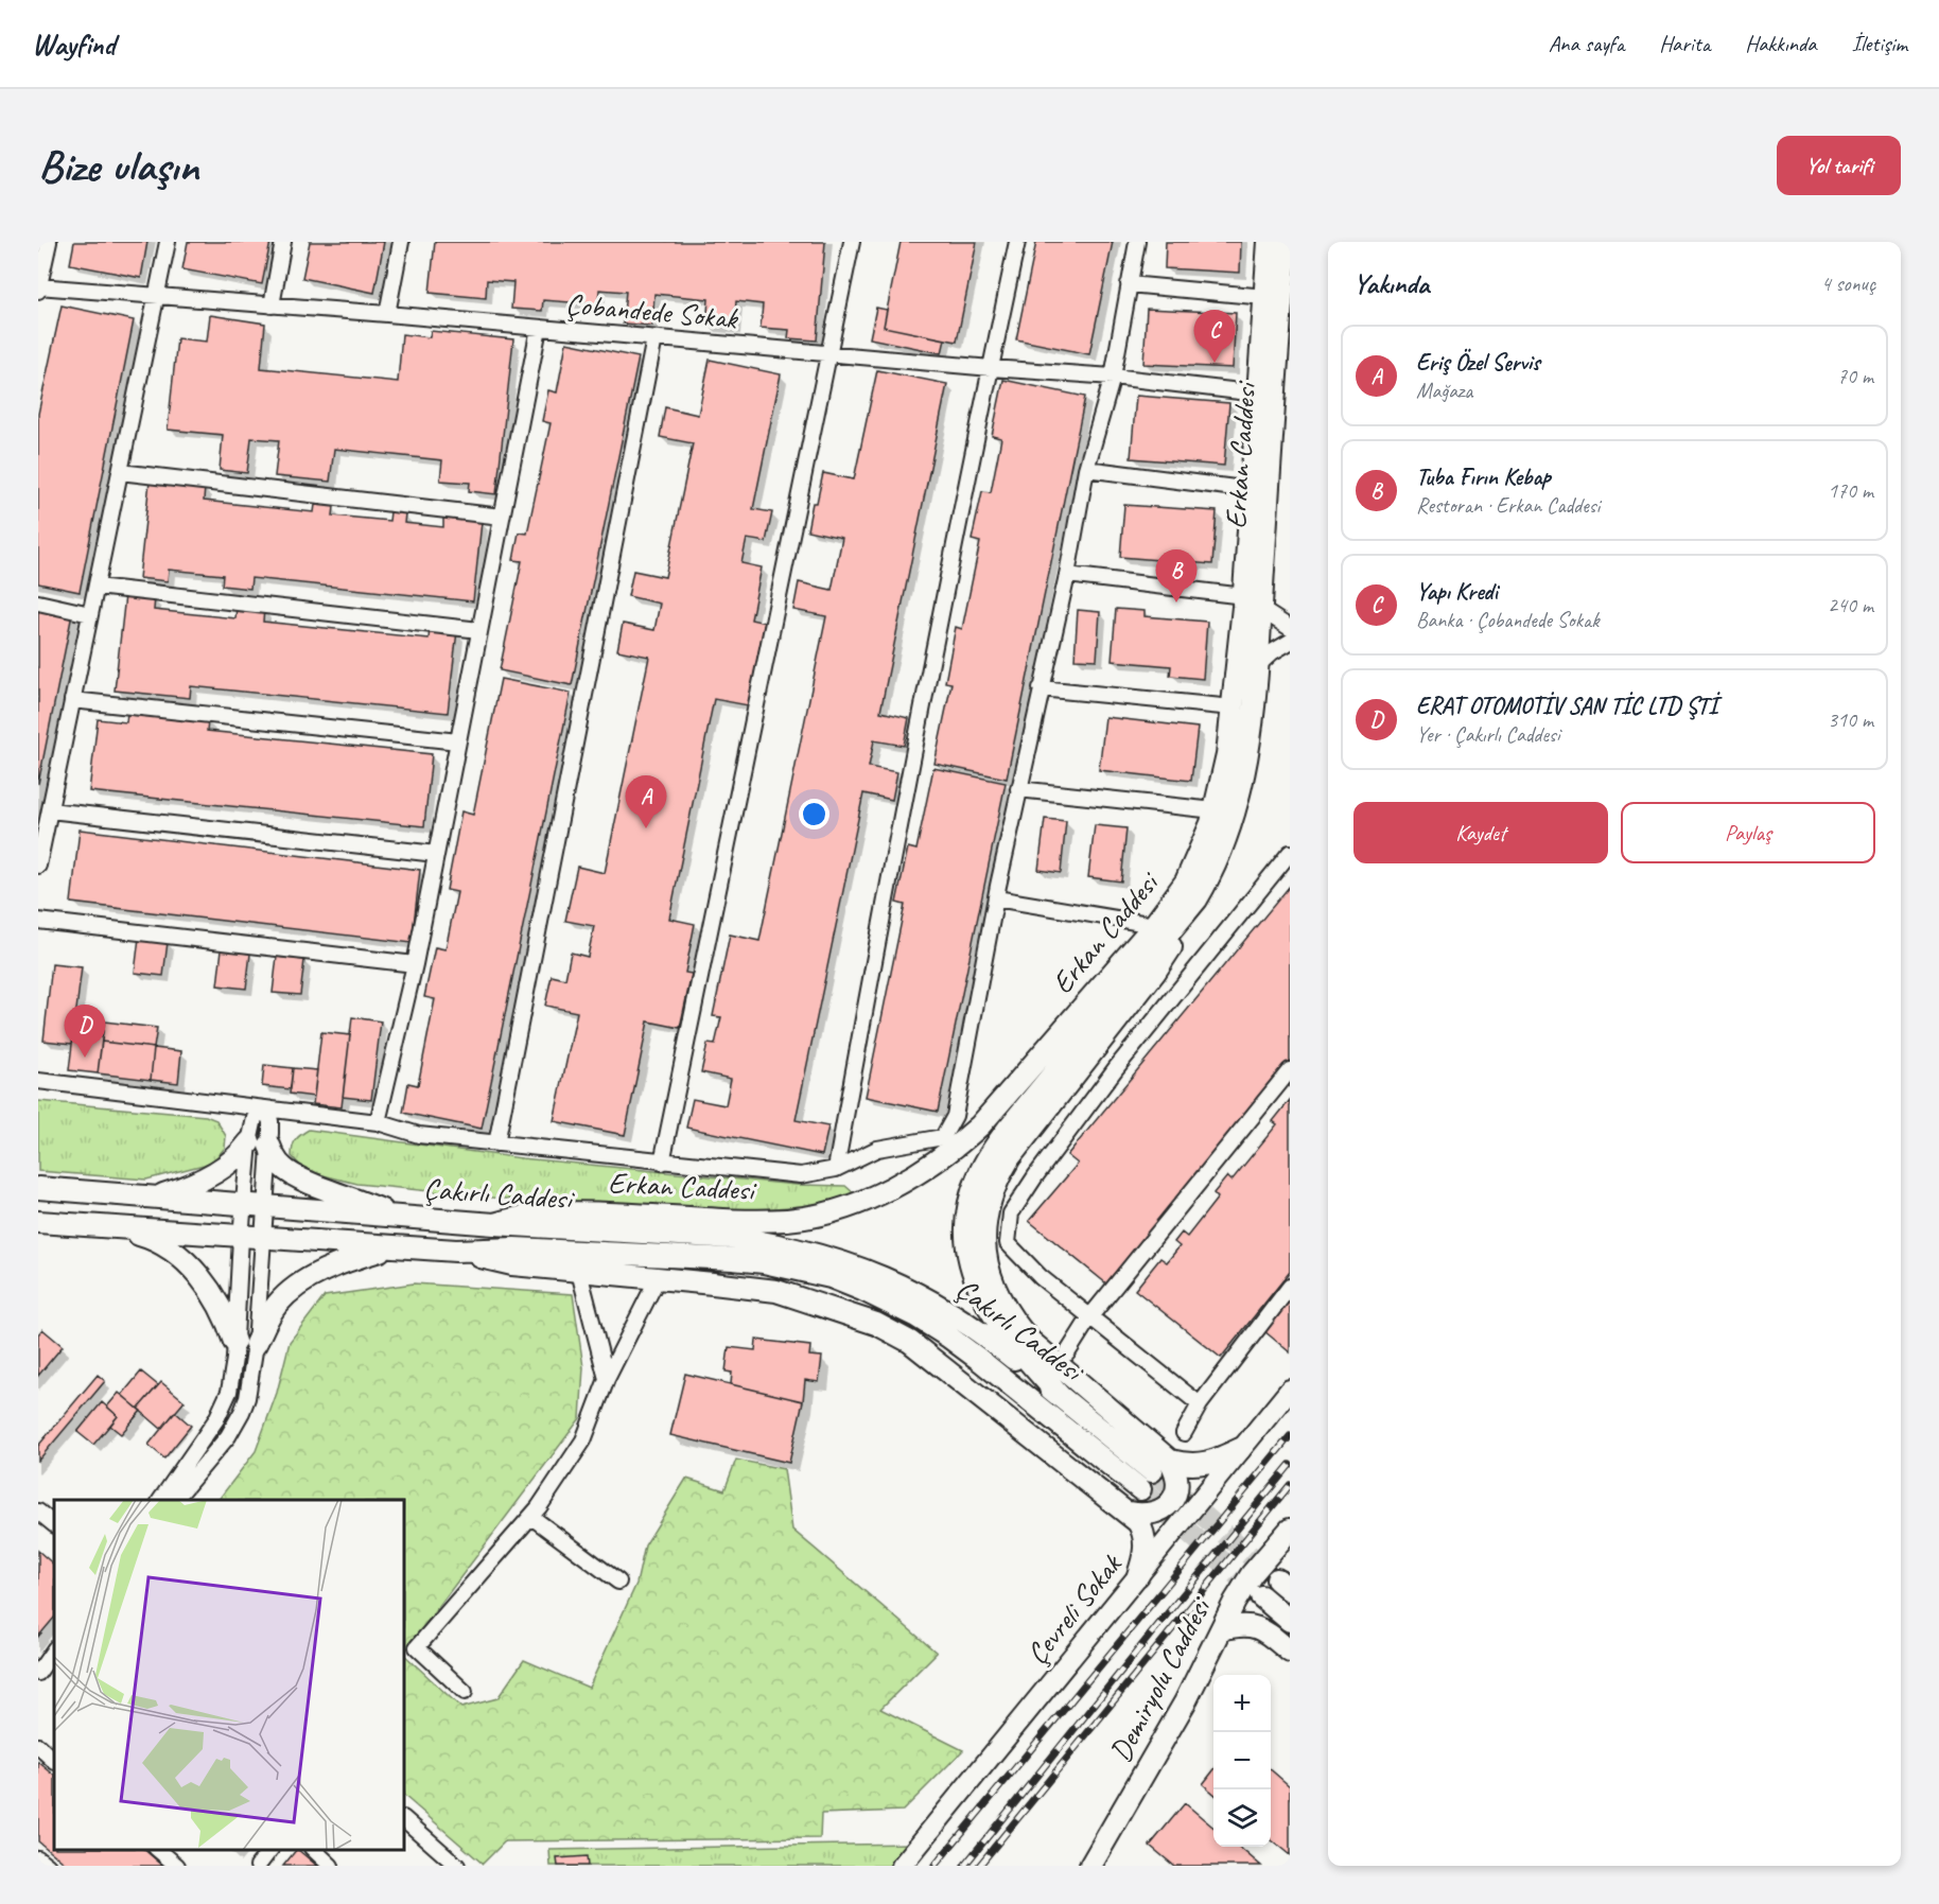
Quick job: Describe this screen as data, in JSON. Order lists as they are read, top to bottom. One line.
{"streets":{"main road":["Erkan Caddesi","Çakırlı Caddesi","Demiryolu Caddesi"],"street":["Çobandede Sokak","Çevreli Sokak"]},"crossings":[["Çobandede Sokak","Erkan Caddesi"],["Erkan Caddesi","Çakırlı Caddesi"]],"page":{"header":"Wayfind","nav":["Ana sayfa","Harita","Hakkında","İletişim"],"buttons":["Yol tarifi",["Kaydet","Paylaş"]],"title":"Bize ulaşın","heading":["Yakında","4 sonuç"],"pins":["C","B","A","D"],"list":[{"mark":"A","name":"Eriş Özel Servis","note":"Mağaza","value":"70 m"},{"mark":"B","name":"Tuba Fırın Kebap","note":"Restoran · Erkan Caddesi","value":"170 m"},{"mark":"C","name":"Yapı Kredi","note":"Banka · Çobandede Sokak","value":"240 m"},{"mark":"D","name":"ERAT OTOMOTİV SAN TİC LTD ŞTİ","note":"Yer · Çakırlı Caddesi","value":"310 m"}],"map_buttons":["+","−"]}}
